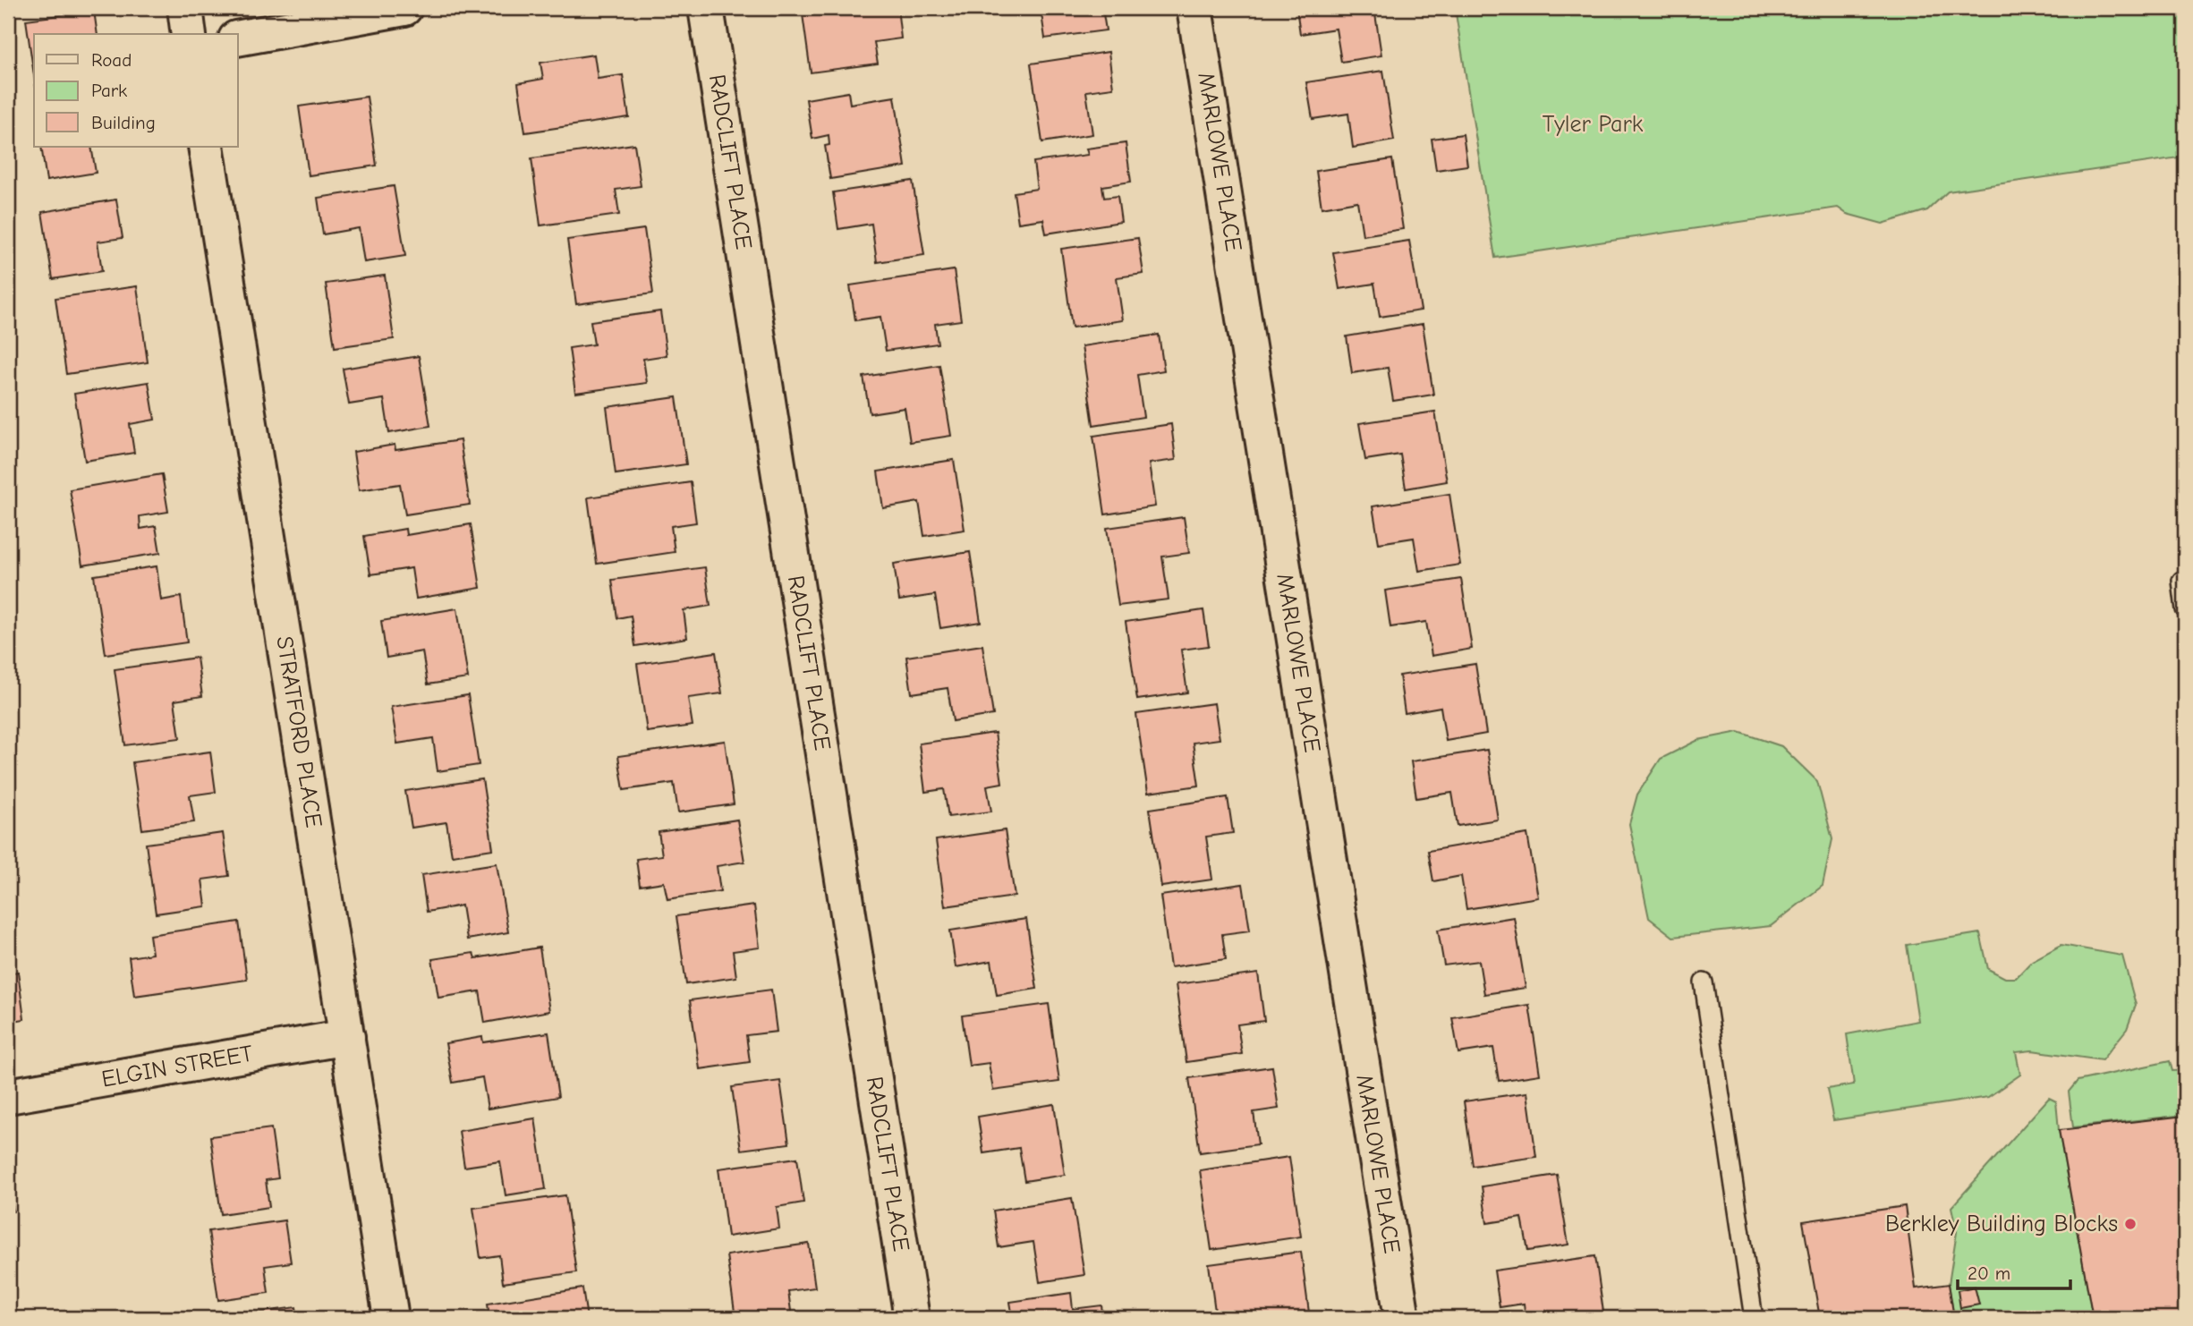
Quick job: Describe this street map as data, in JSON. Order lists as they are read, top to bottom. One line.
{"streets":{"street":["RADCLIFT PLACE","MARLOWE PLACE","STRATFORD PLACE","ELGIN STREET"]},"crossings":[["STRATFORD PLACE","ELGIN STREET"]],"parks":["Tyler Park"],"places":["Berkley Building Blocks"],"legend":["Road","Park","Building"],"scale_bar":"20 m"}
